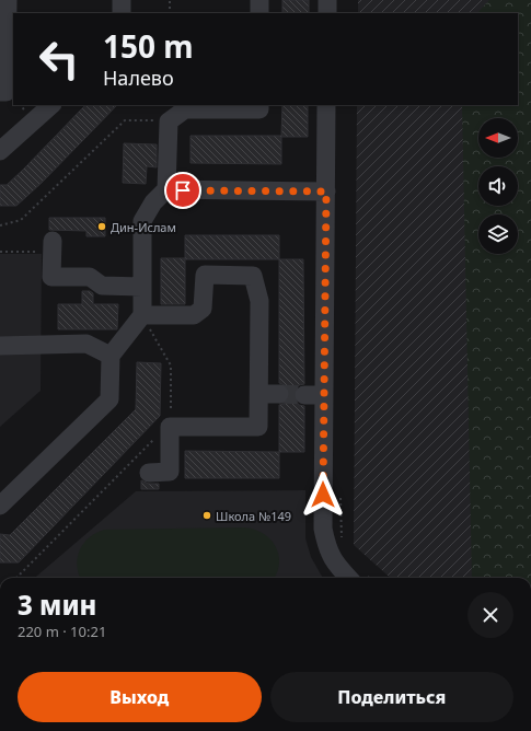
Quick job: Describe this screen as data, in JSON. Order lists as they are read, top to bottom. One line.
{"places":["Дин-Ислам","Школа №149"],"north":"left","page":{"turn":["150 m","Налево"],"heading":["3 мин","220 m · 10:21"],"buttons":["Выход","Поделиться"]}}
